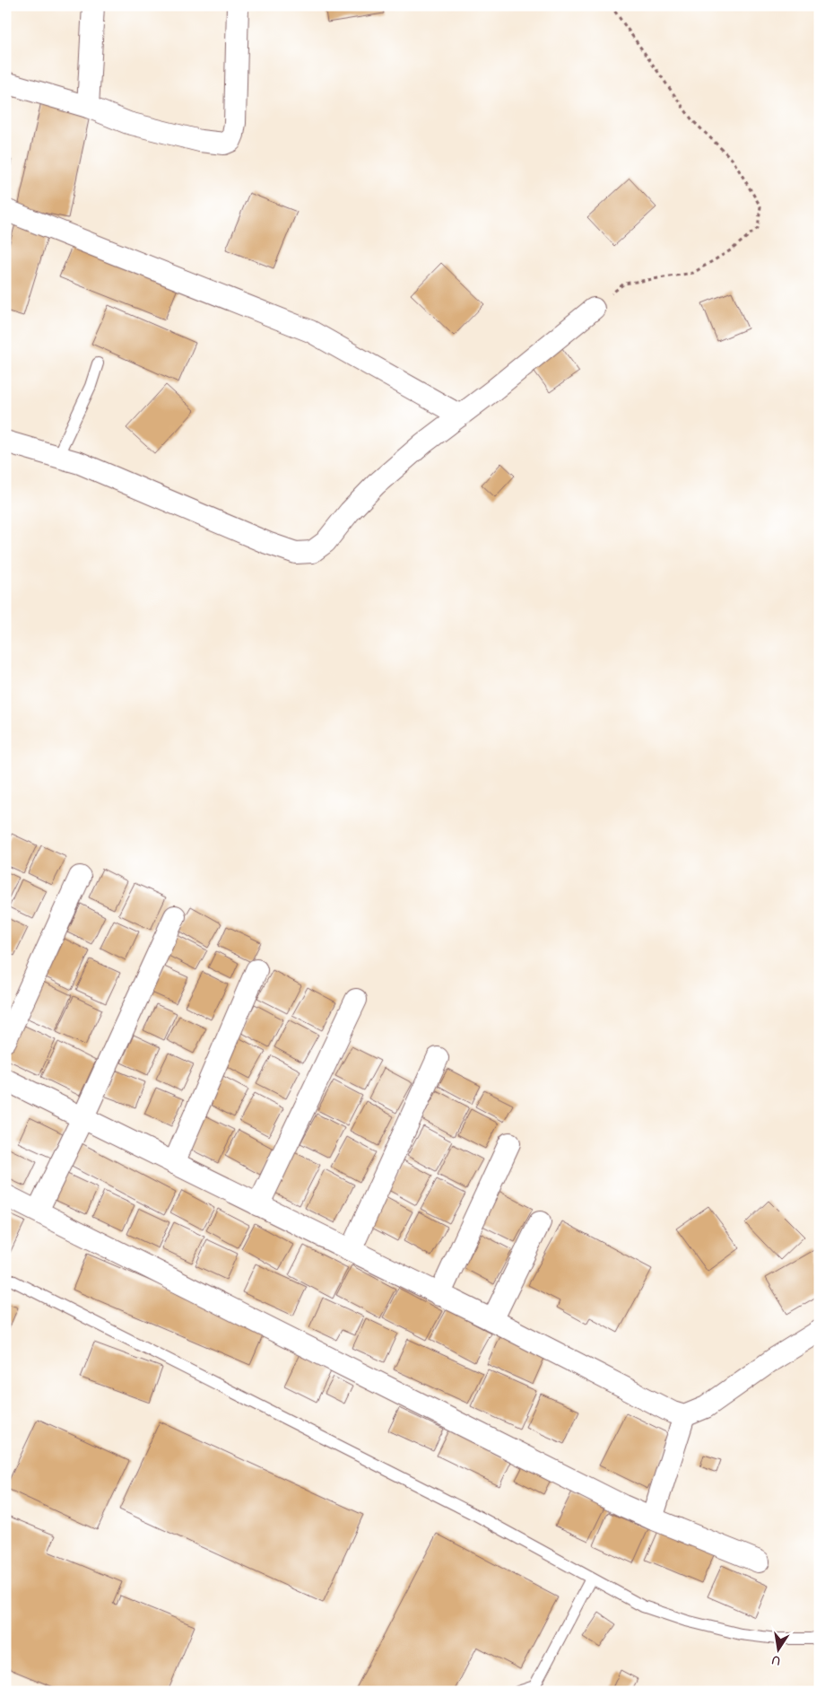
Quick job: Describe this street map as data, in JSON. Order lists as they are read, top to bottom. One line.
{"north":"bottom"}
